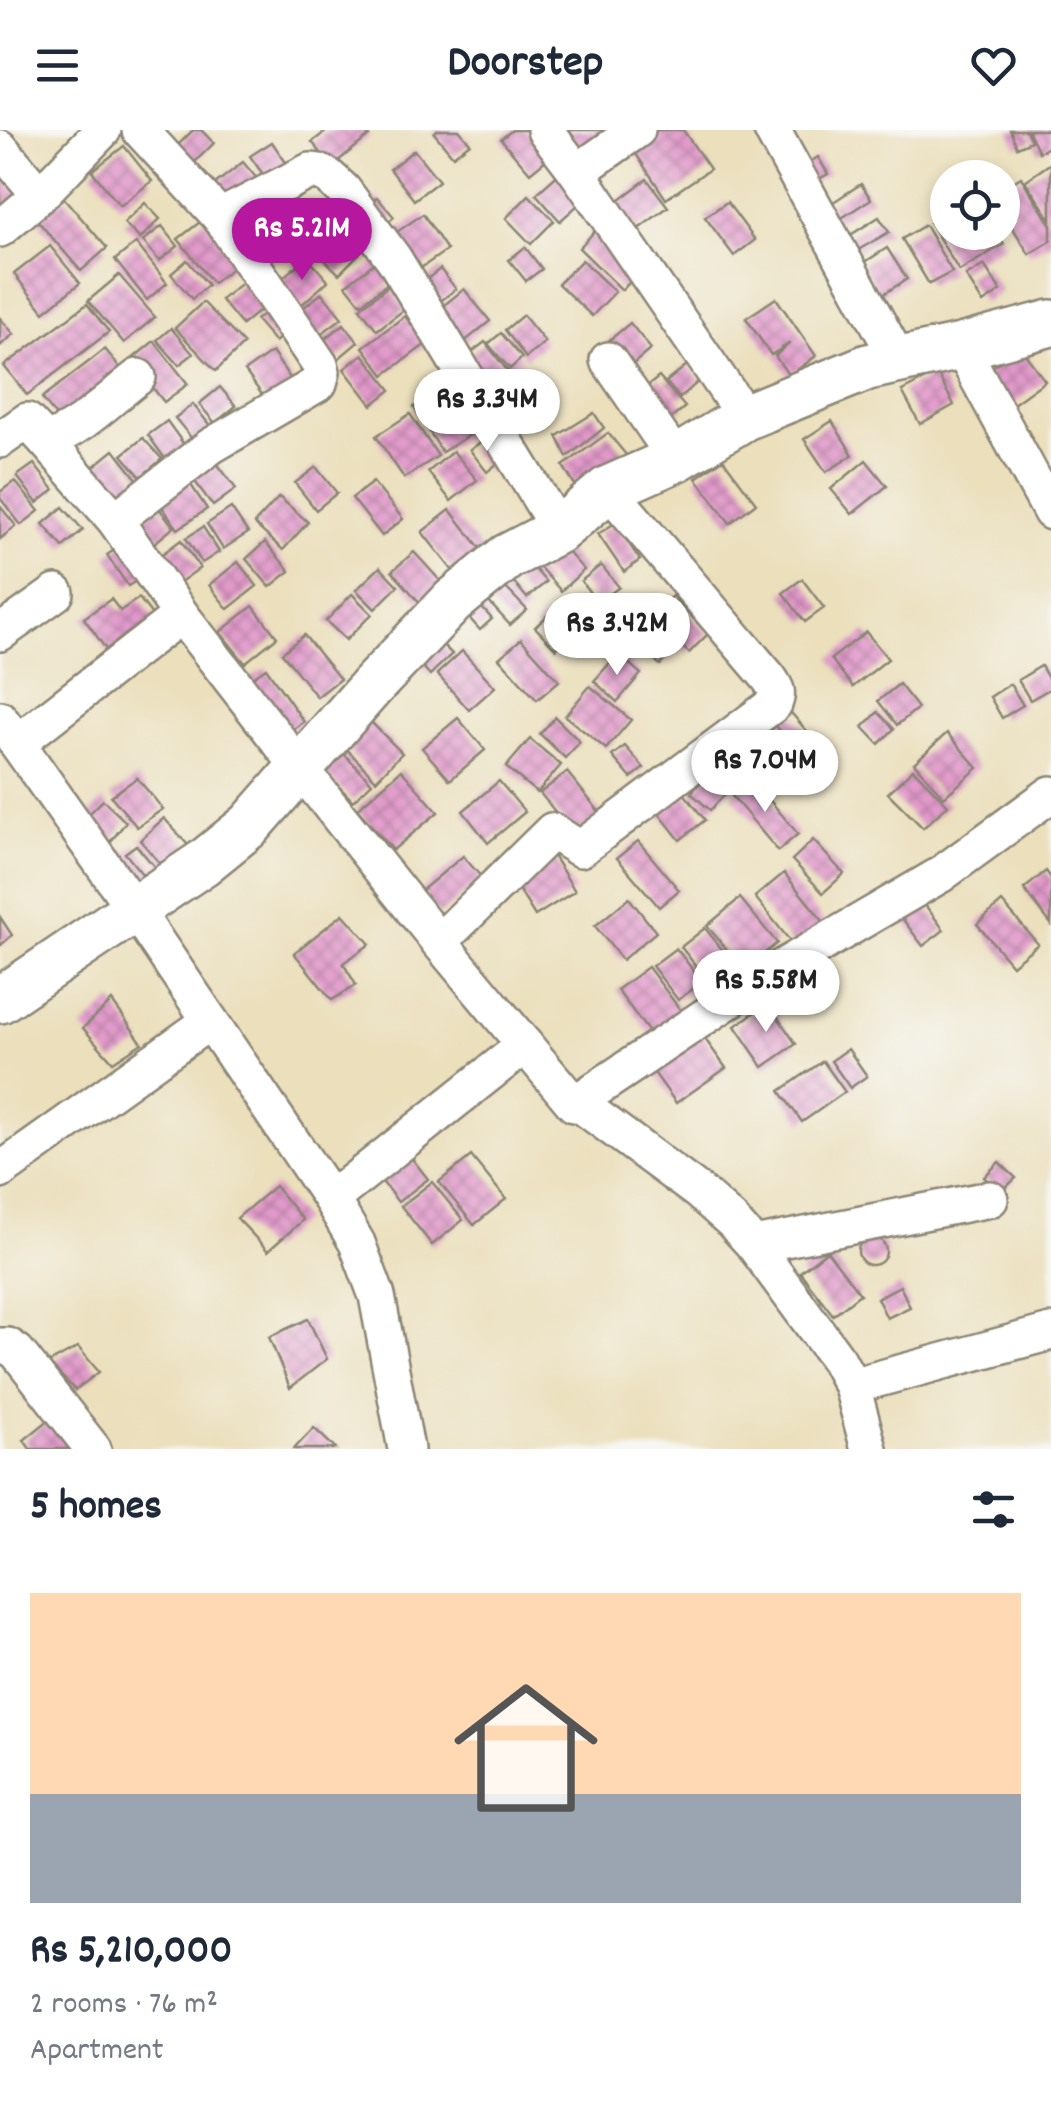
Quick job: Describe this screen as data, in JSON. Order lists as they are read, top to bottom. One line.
{"page":{"header":"Doorstep","price":["Rs 5.21M","Rs 3.34M","Rs 3.42M","Rs 7.04M","Rs 5.58M"],"heading":"5 homes","list":[{"name":"Rs 5,210,000","note":"2 rooms · 76 m² · Apartment"}]}}
